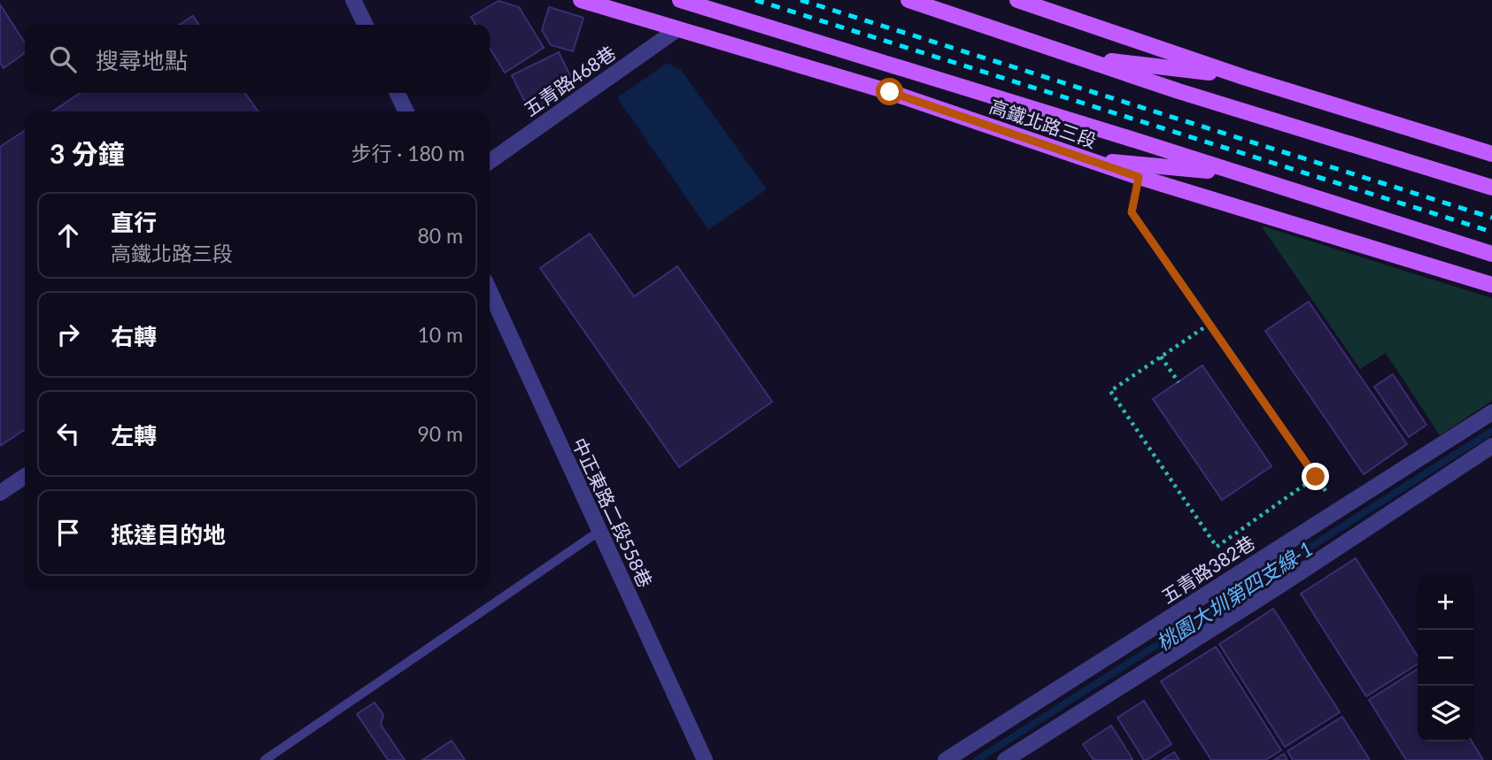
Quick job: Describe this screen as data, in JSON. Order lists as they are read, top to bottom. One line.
{"streets":{"main road":["高鐵北路三段"],"street":["五青路468巷","中正東路二段558巷","五青路382巷"]},"crossings":[["五青路468巷","高鐵北路三段"]],"water":["桃園大圳第四支線-1"],"page":{"search":"搜尋地點","heading":["3 分鐘","步行 · 180 m"],"list":[["直行","高鐵北路三段","80 m"],["右轉","10 m"],["左轉","90 m"],"抵達目的地"],"map_buttons":["+","−"]}}
